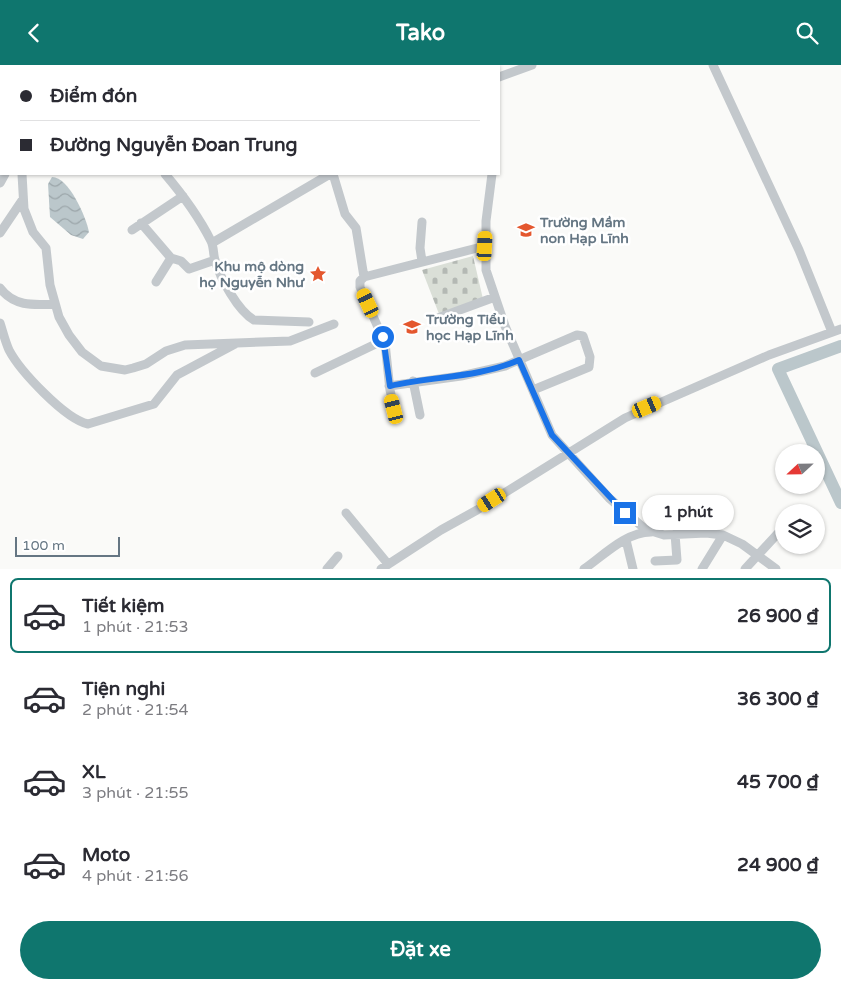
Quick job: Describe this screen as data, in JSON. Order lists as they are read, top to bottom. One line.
{"places":{"school or university":["Trường Mầm non Hạp Lĩnh","Trường Tiểu học Hạp Lĩnh"],"place":["Khu mộ dòng họ Nguyễn Như"]},"scale_bar":"100 m","north":"left","page":{"header":"Tako","banner":["Điểm đón","Đường Nguyễn Đoan Trung"],"bubble":"1 phút","scale":"100 m","list":[{"name":"Tiết kiệm","note":"1 phút · 21:53","value":"26 900 ₫"},{"name":"Tiện nghi","note":"2 phút · 21:54","value":"36 300 ₫"},{"name":"XL","note":"3 phút · 21:55","value":"45 700 ₫"},{"name":"Moto","note":"4 phút · 21:56","value":"24 900 ₫"}],"buttons":"Đặt xe"}}
